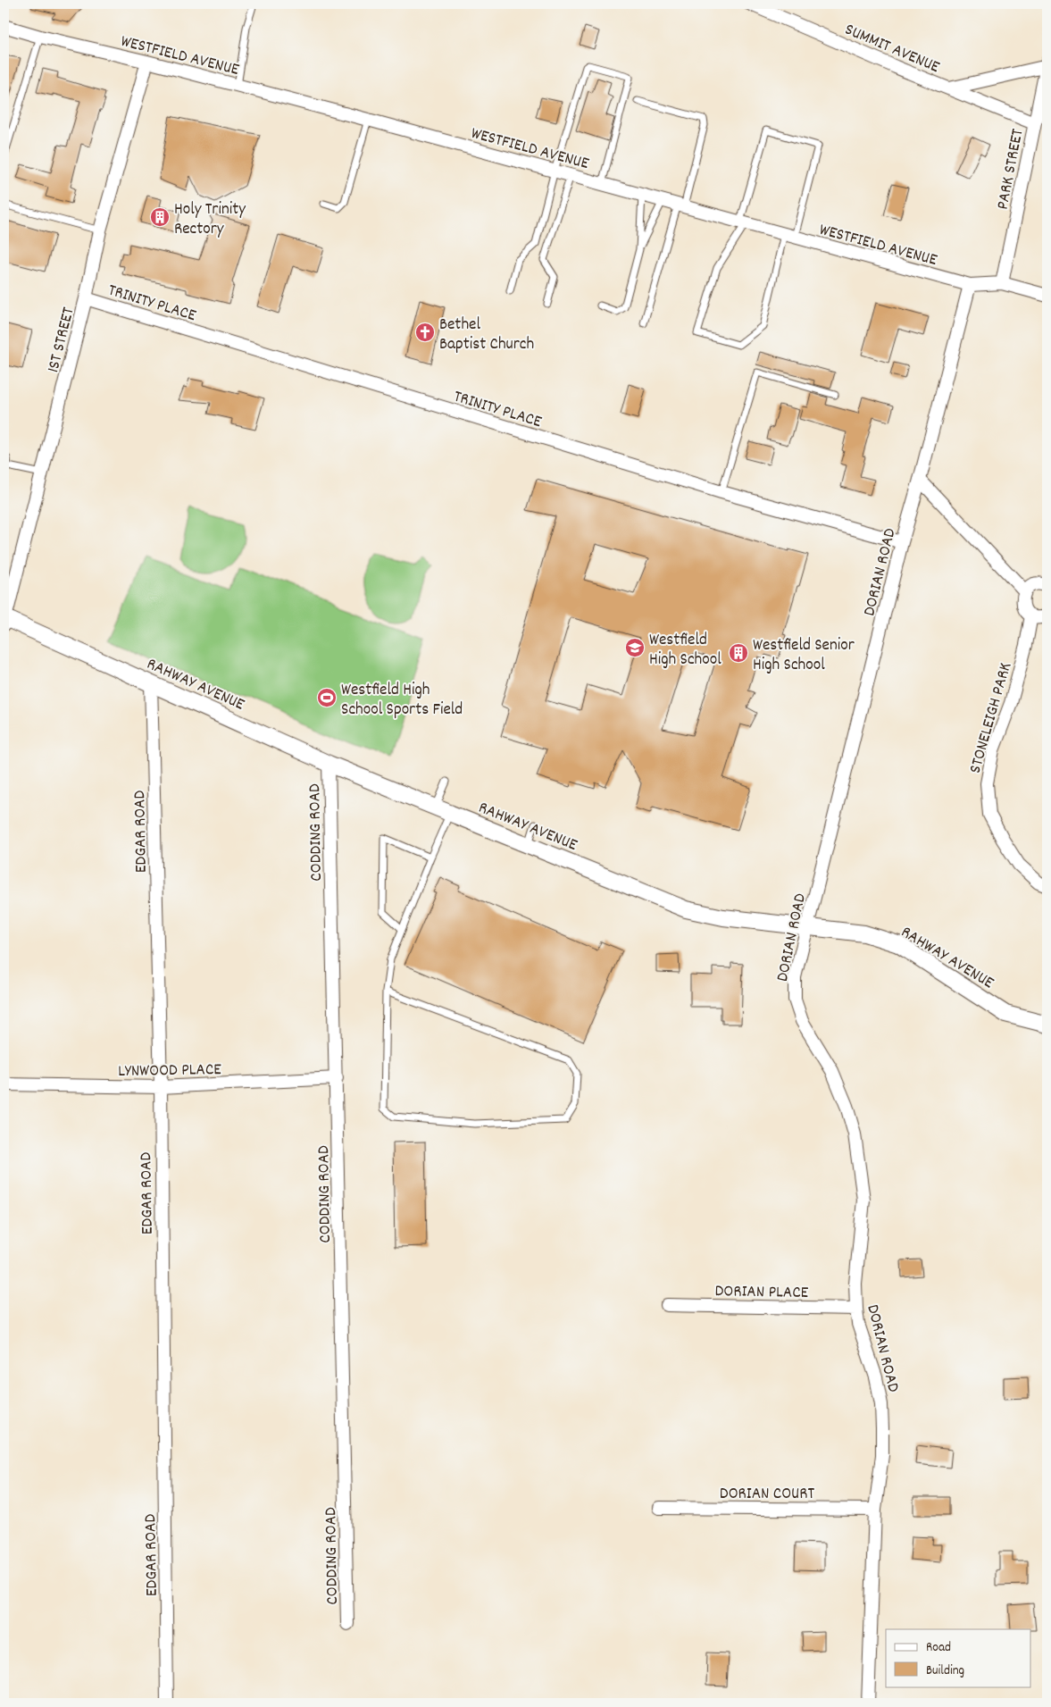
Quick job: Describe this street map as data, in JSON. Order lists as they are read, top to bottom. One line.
{"streets":{"street":["SUMMIT AVENUE","WESTFIELD AVENUE","PARK STREET","TRINITY PLACE","1ST STREET","DORIAN ROAD","RAHWAY AVENUE","STONELEIGH PARK","EDGAR ROAD","CODDING ROAD","LYNWOOD PLACE","DORIAN PLACE","DORIAN COURT"]},"crossings":[["SUMMIT AVENUE","PARK STREET"],["WESTFIELD AVENUE","PARK STREET"],["WESTFIELD AVENUE","1ST STREET"],["WESTFIELD AVENUE","DORIAN ROAD"],["TRINITY PLACE","1ST STREET"],["TRINITY PLACE","DORIAN ROAD"],["1ST STREET","RAHWAY AVENUE"],["DORIAN ROAD","RAHWAY AVENUE"],["DORIAN ROAD","DORIAN PLACE"],["DORIAN ROAD","DORIAN COURT"],["RAHWAY AVENUE","EDGAR ROAD"],["RAHWAY AVENUE","CODDING ROAD"],["EDGAR ROAD","LYNWOOD PLACE"],["CODDING ROAD","LYNWOOD PLACE"]],"places":{"building":["Holy Trinity Rectory","Westfield Senior High School"],"church":["Bethel Baptist Church"],"school or university":["Westfield High School"],"sports":["Westfield High School Sports Field"]},"legend":["Road","Building"]}
